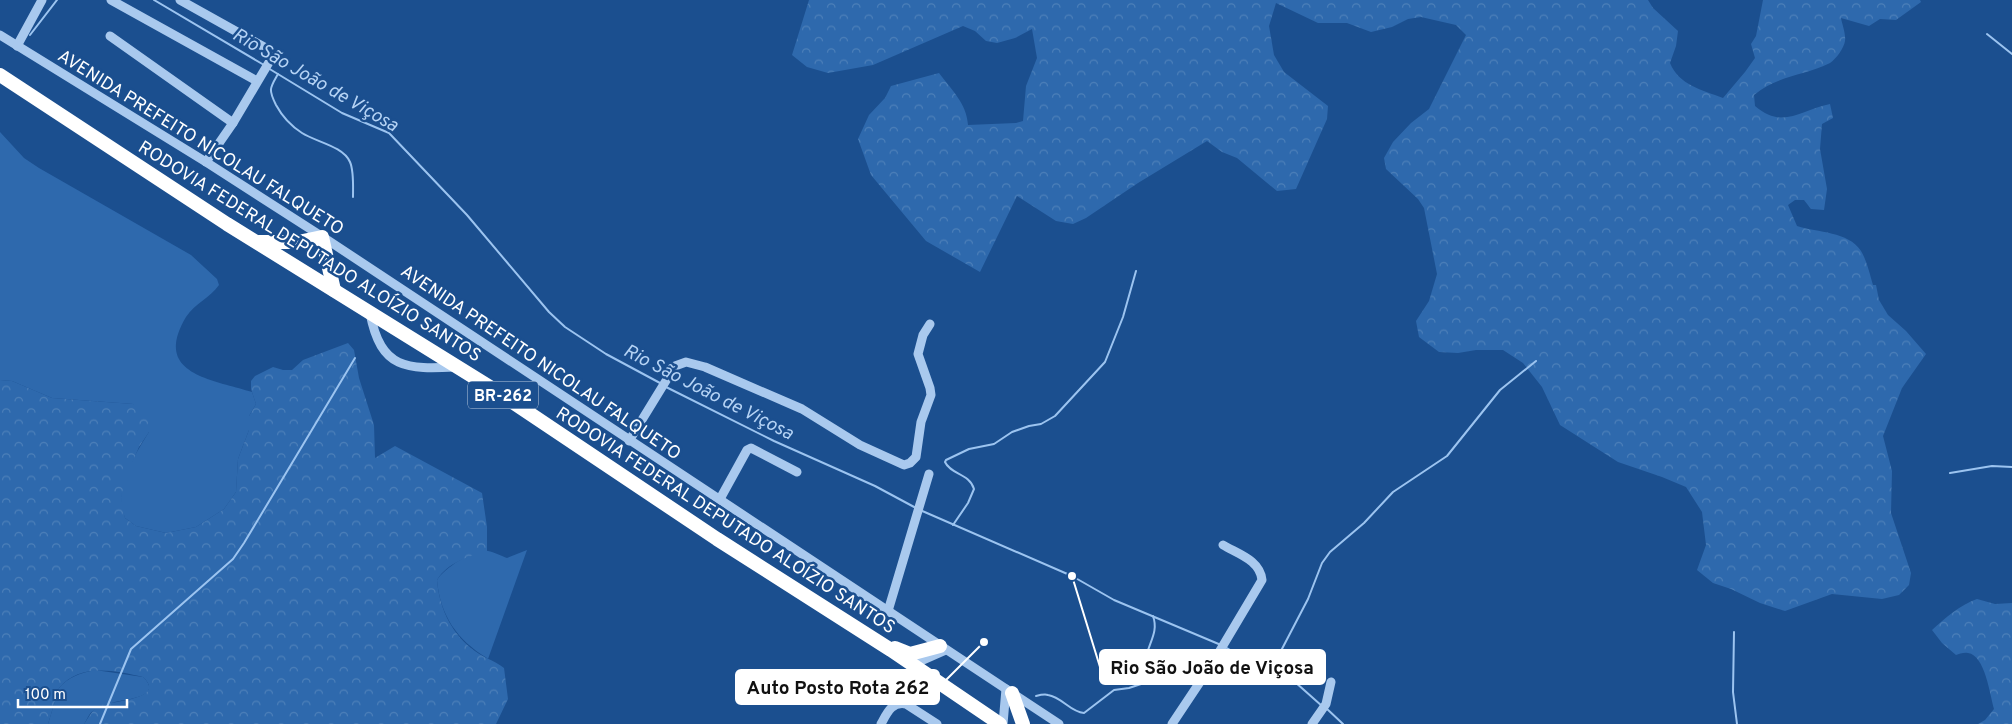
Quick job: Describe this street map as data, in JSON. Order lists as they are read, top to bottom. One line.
{"streets":{"highway":["RODOVIA FEDERAL DEPUTADO ALOÍZIO SANTOS","BR-262"],"street":["AVENIDA PREFEITO NICOLAU FALQUETO"]},"water":["Rio São João de Viçosa"],"places":["Rio São João de Viçosa","Auto Posto Rota 262"],"scale_bar":"100 m"}
